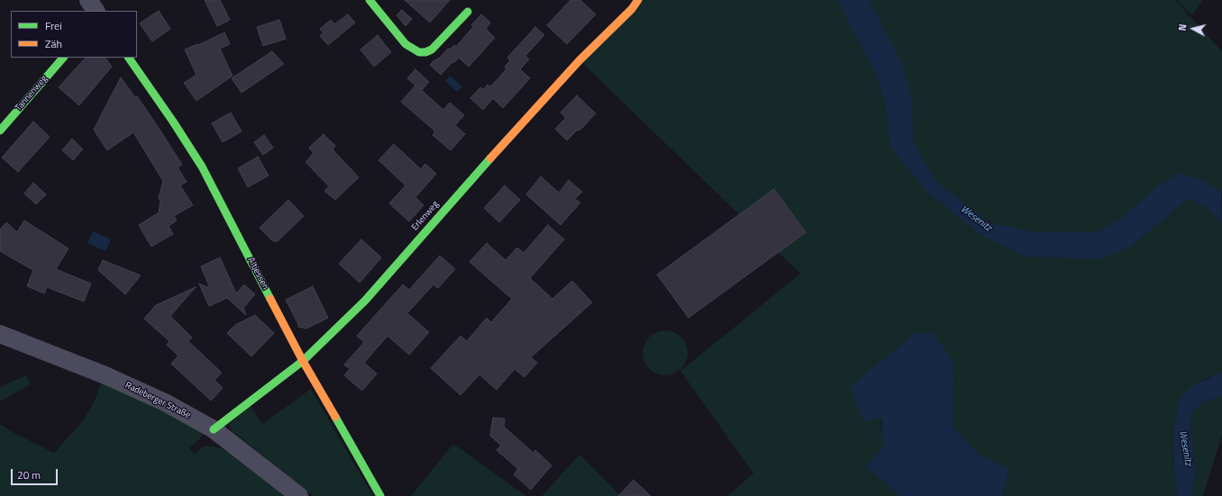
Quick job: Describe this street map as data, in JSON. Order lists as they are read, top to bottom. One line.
{"streets":{"street":["Tannenweg","Erlenweg","Altjessen","Radeberger Straße"]},"crossings":[["Erlenweg","Altjessen"],["Erlenweg","Radeberger Straße"]],"water":["Wesenitz"],"legend":["Frei","Zäh"],"scale_bar":"20 m","north":"left"}
